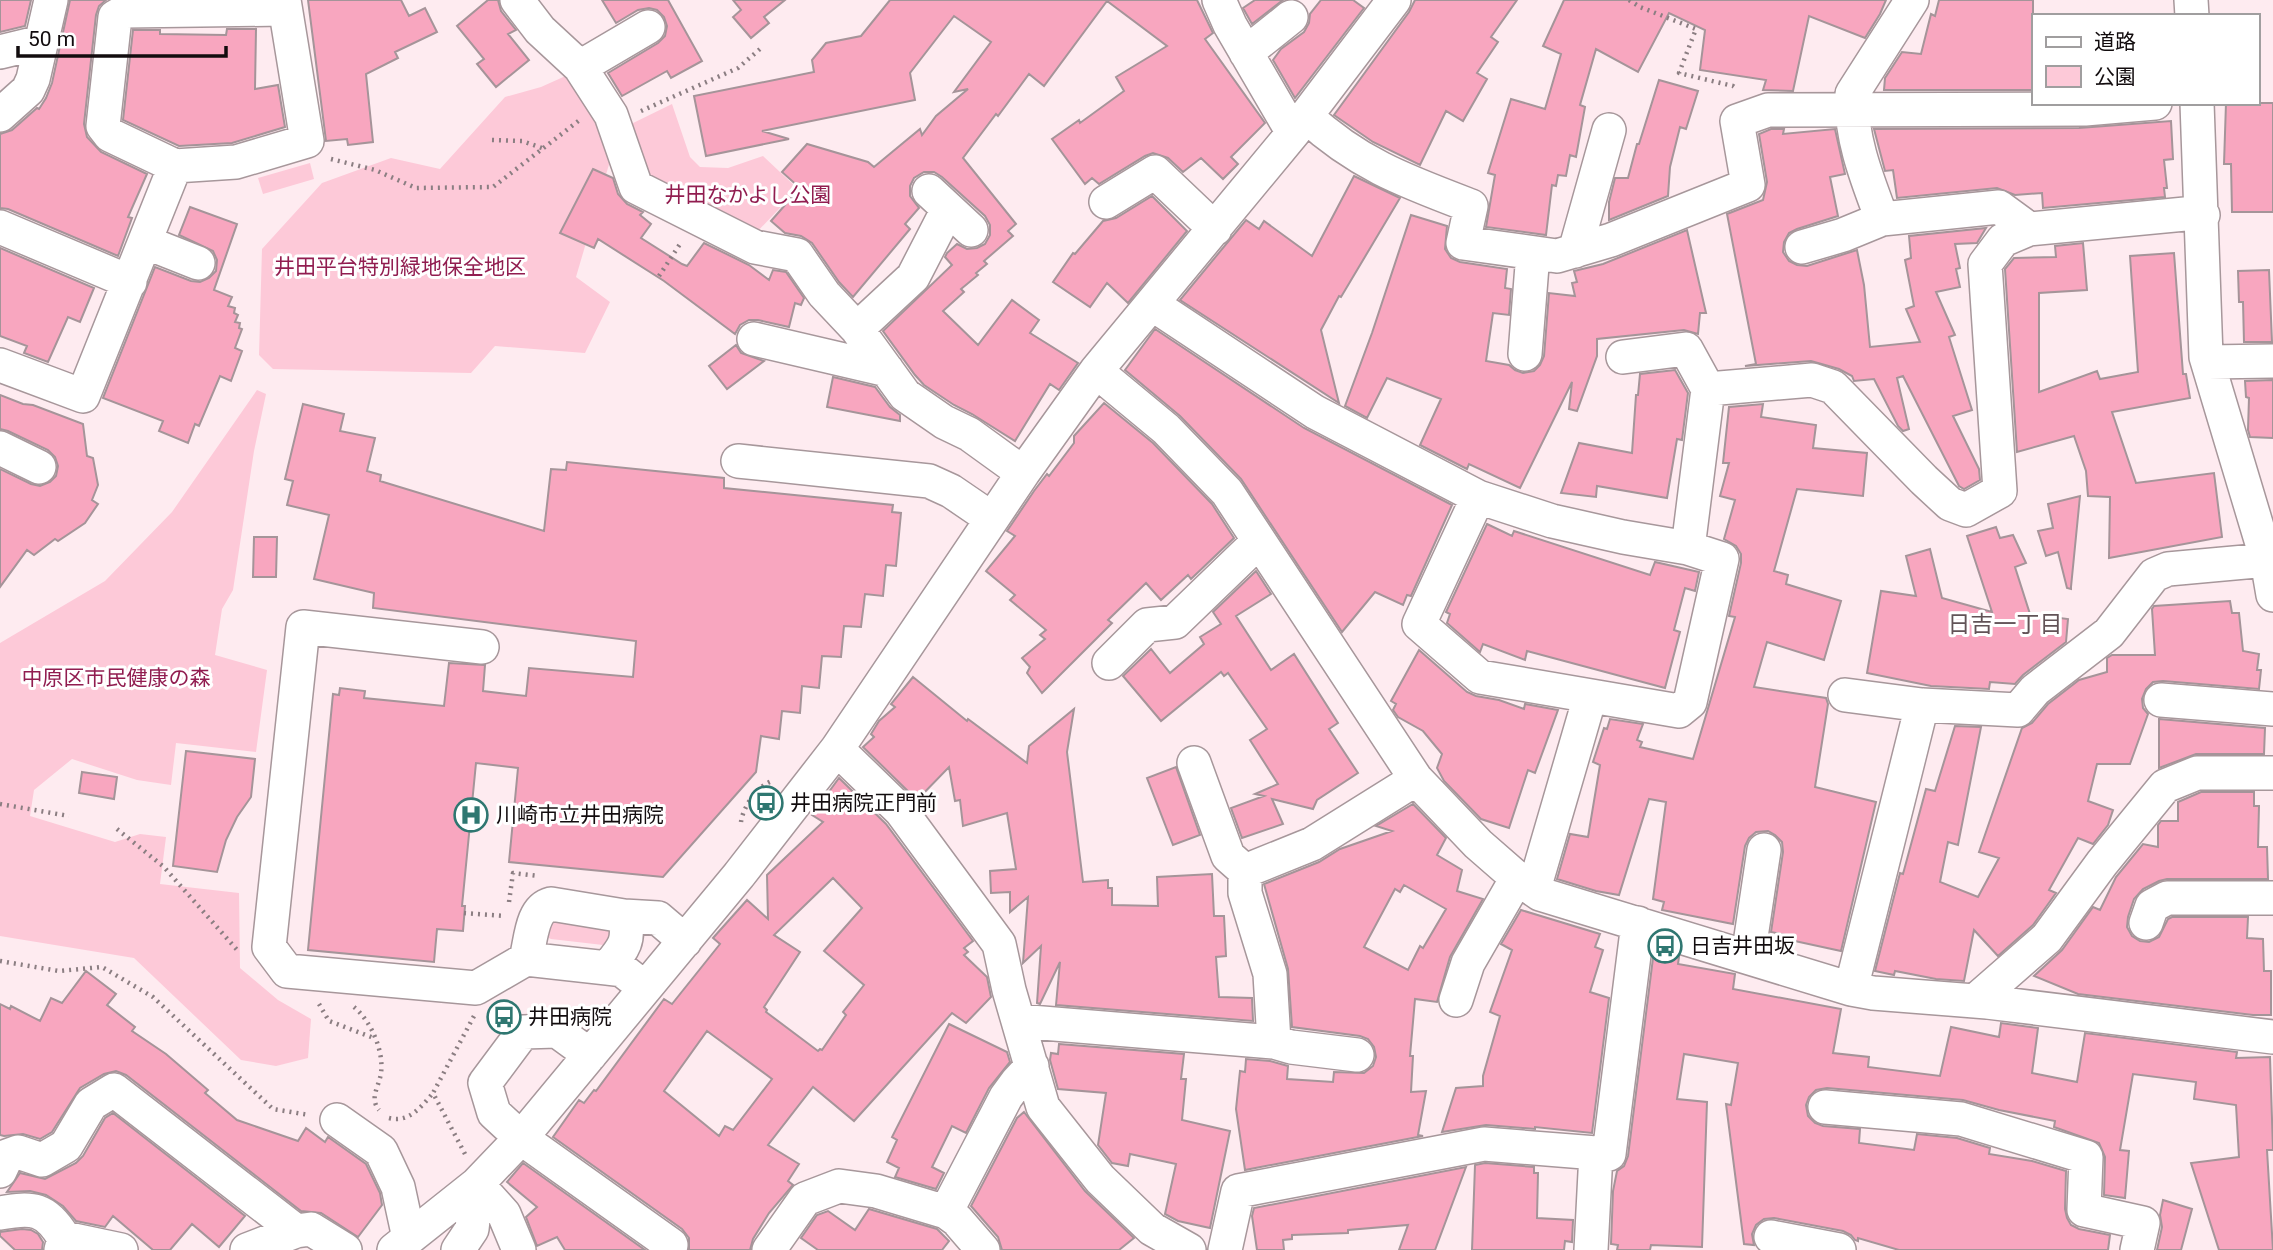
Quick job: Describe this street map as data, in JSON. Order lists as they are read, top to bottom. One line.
{"districts":["日吉一丁目"],"parks":["井田なかよし公園","井田平台特別緑地保全地区","中原区市民健康の森"],"places":{"bus stop":["井田病院正門前","日吉井田坂","井田病院"],"hospital":["川崎市立井田病院"]},"legend":["道路","公園"],"scale_bar":"50 m"}
